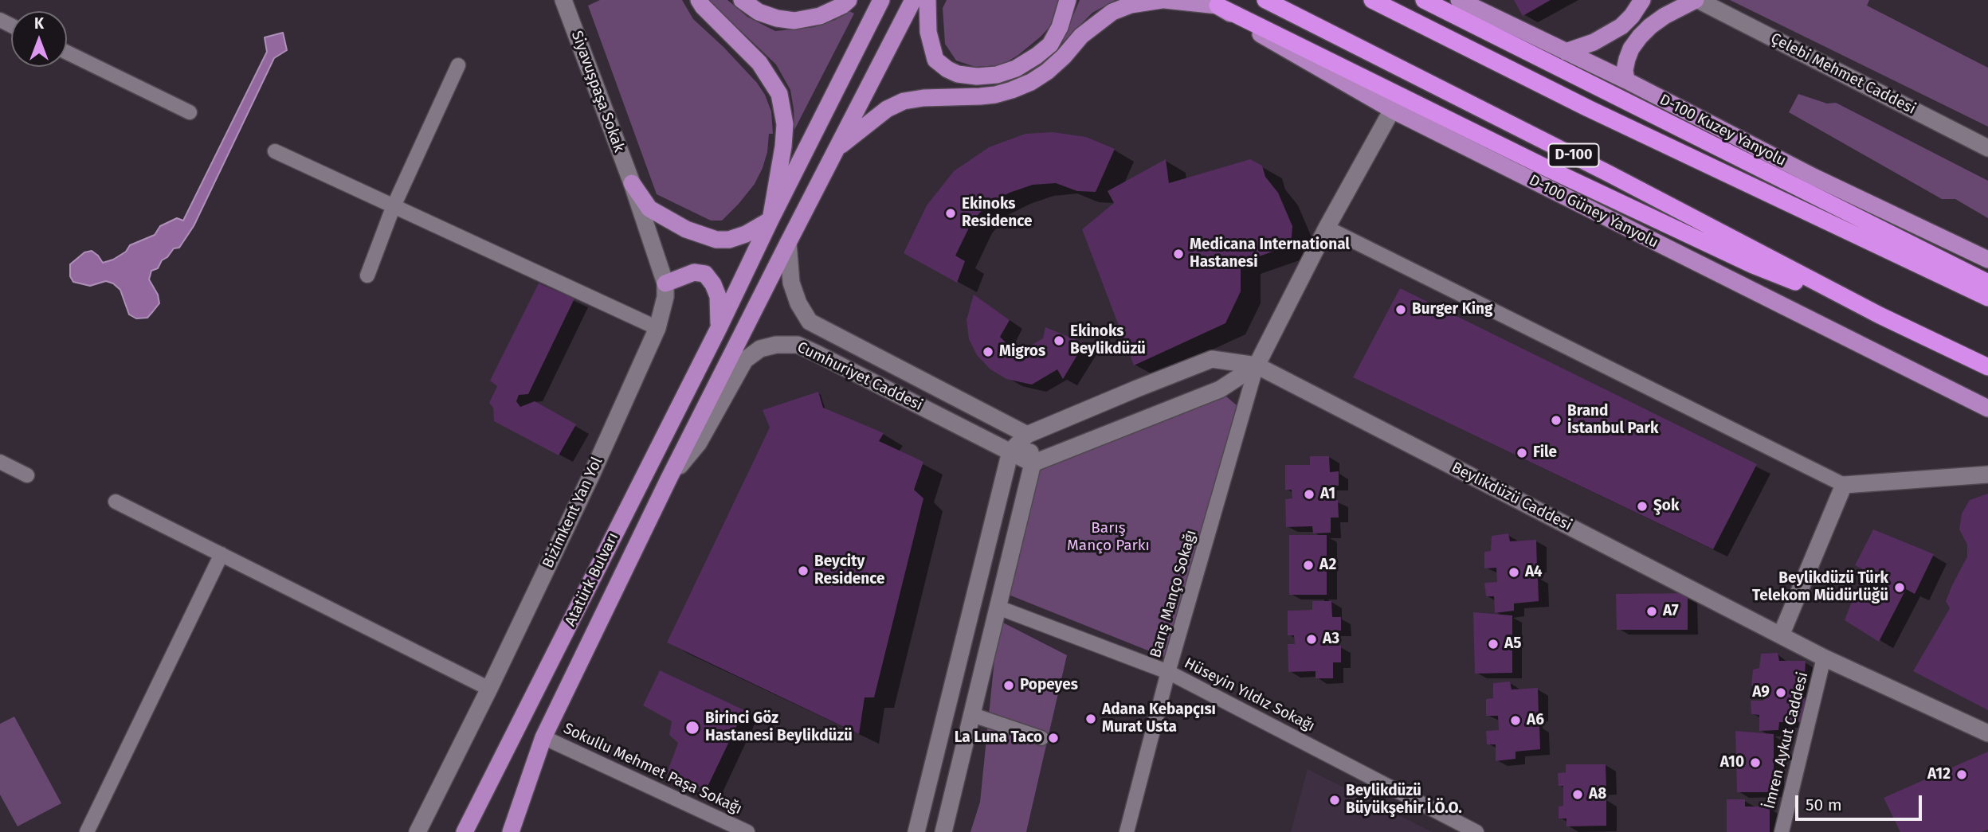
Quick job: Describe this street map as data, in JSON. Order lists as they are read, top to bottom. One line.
{"streets":{"highway":["D-100"],"main road":["Çelebi Mehmet Caddesi","Siyavuşpaşa Sokak","D-100 Kuzey Yanyolu","D-100 Güney Yanyolu","Cumhuriyet Caddesi","Beylikdüzü Caddesi","Bizimkent Yan Yol","Atatürk Bulvarı"],"street":["Barış Manço Sokağı","Hüseyin Yıldız Sokağı","İmren Aykut Caddesi","Sokullu Mehmet Paşa Sokağı"]},"crossings":[["Siyavuşpaşa Sokak","Bizimkent Yan Yol"],["Cumhuriyet Caddesi","Beylikdüzü Caddesi"],["Cumhuriyet Caddesi","Atatürk Bulvarı"],["Beylikdüzü Caddesi","Barış Manço Sokağı"],["Beylikdüzü Caddesi","İmren Aykut Caddesi"],["Atatürk Bulvarı","Sokullu Mehmet Paşa Sokağı"],["Barış Manço Sokağı","Hüseyin Yıldız Sokağı"]],"parks":["Barış Manço Parkı"],"places":["Ekinoks Residence","Medicana International Hastanesi","Burger King","Ekinoks Beylikdüzü","Migros","Brand İstanbul Park","File","A1","Şok","A2","Beycity Residence","A4","Beylikdüzü Türk Telekom Müdürlüğü","A7","A3","A5","Popeyes","A9","Adana Kebapçısı Murat Usta","A6","Birinci Göz Hastanesi Beylikdüzü","La Luna Taco","A10","A12","A8","Beylikdüzü Büyükşehir İ.Ö.O."],"scale_bar":"50 m","north":"top"}
